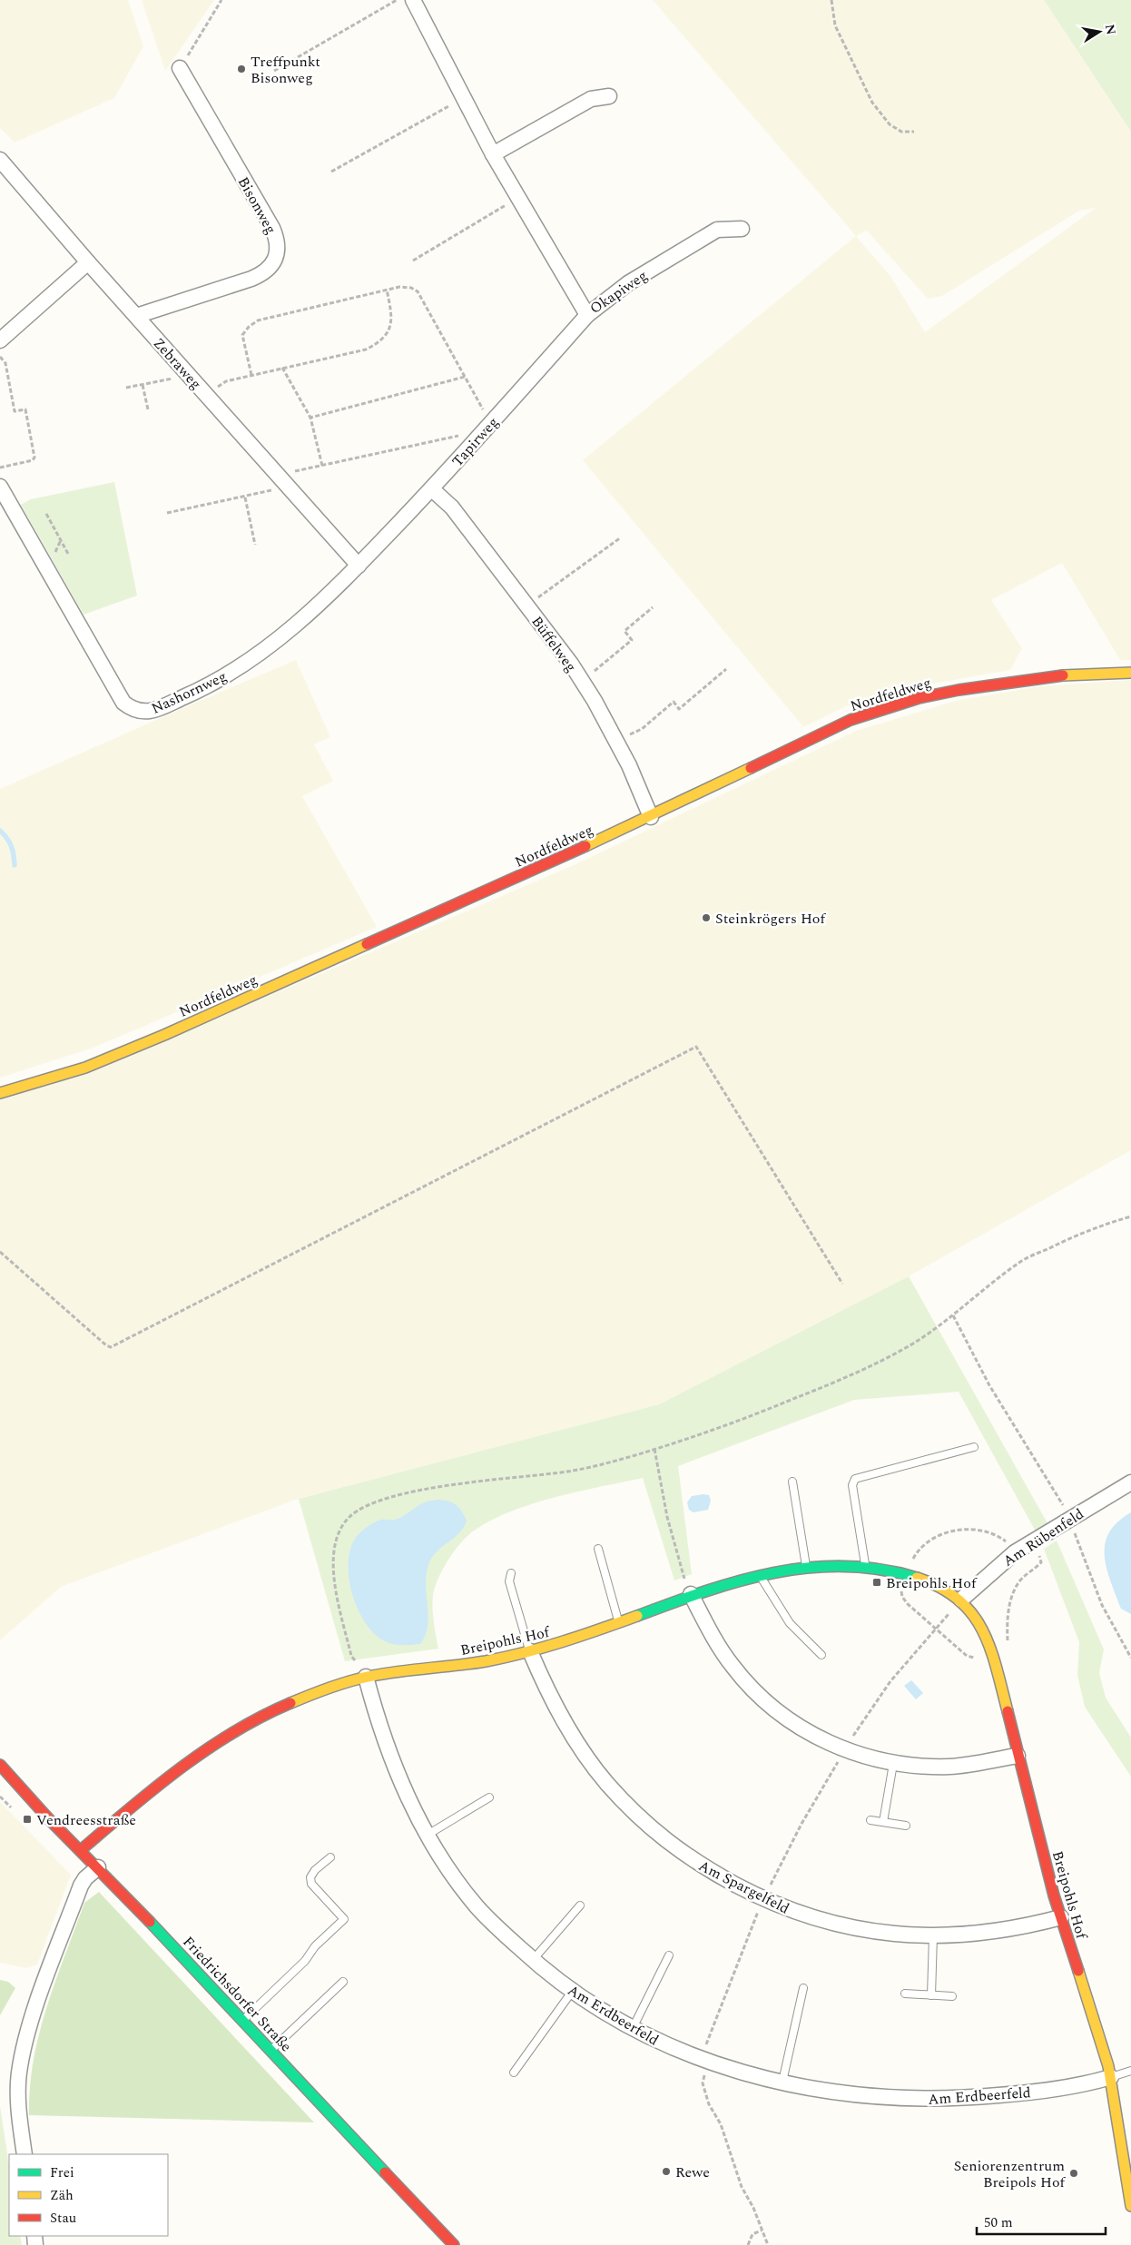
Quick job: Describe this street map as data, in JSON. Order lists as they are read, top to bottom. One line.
{"streets":{"street":["Bisonweg","Okapiweg","Zebraweg","Tapirweg","Büffelweg","Nashornweg","Nordfeldweg","Am Rübenfeld","Breipohls Hof","Am Spargelfeld","Friedrichsdorfer Straße","Am Erdbeerfeld"]},"crossings":[["Bisonweg","Zebraweg"],["Okapiweg","Tapirweg"],["Zebraweg","Tapirweg"],["Zebraweg","Nashornweg"],["Tapirweg","Büffelweg"],["Tapirweg","Nashornweg"],["Büffelweg","Nordfeldweg"],["Am Rübenfeld","Breipohls Hof"],["Breipohls Hof","Am Spargelfeld"],["Breipohls Hof","Friedrichsdorfer Straße"],["Breipohls Hof","Am Erdbeerfeld"]],"places":{"other":["Treffpunkt Bisonweg","Steinkrögers Hof","Rewe","Seniorenzentrum Breipols Hof"],"transit":["Breipohls Hof","Vendreesstraße"]},"legend":["Frei","Zäh","Stau"],"scale_bar":"50 m","north":"right"}
